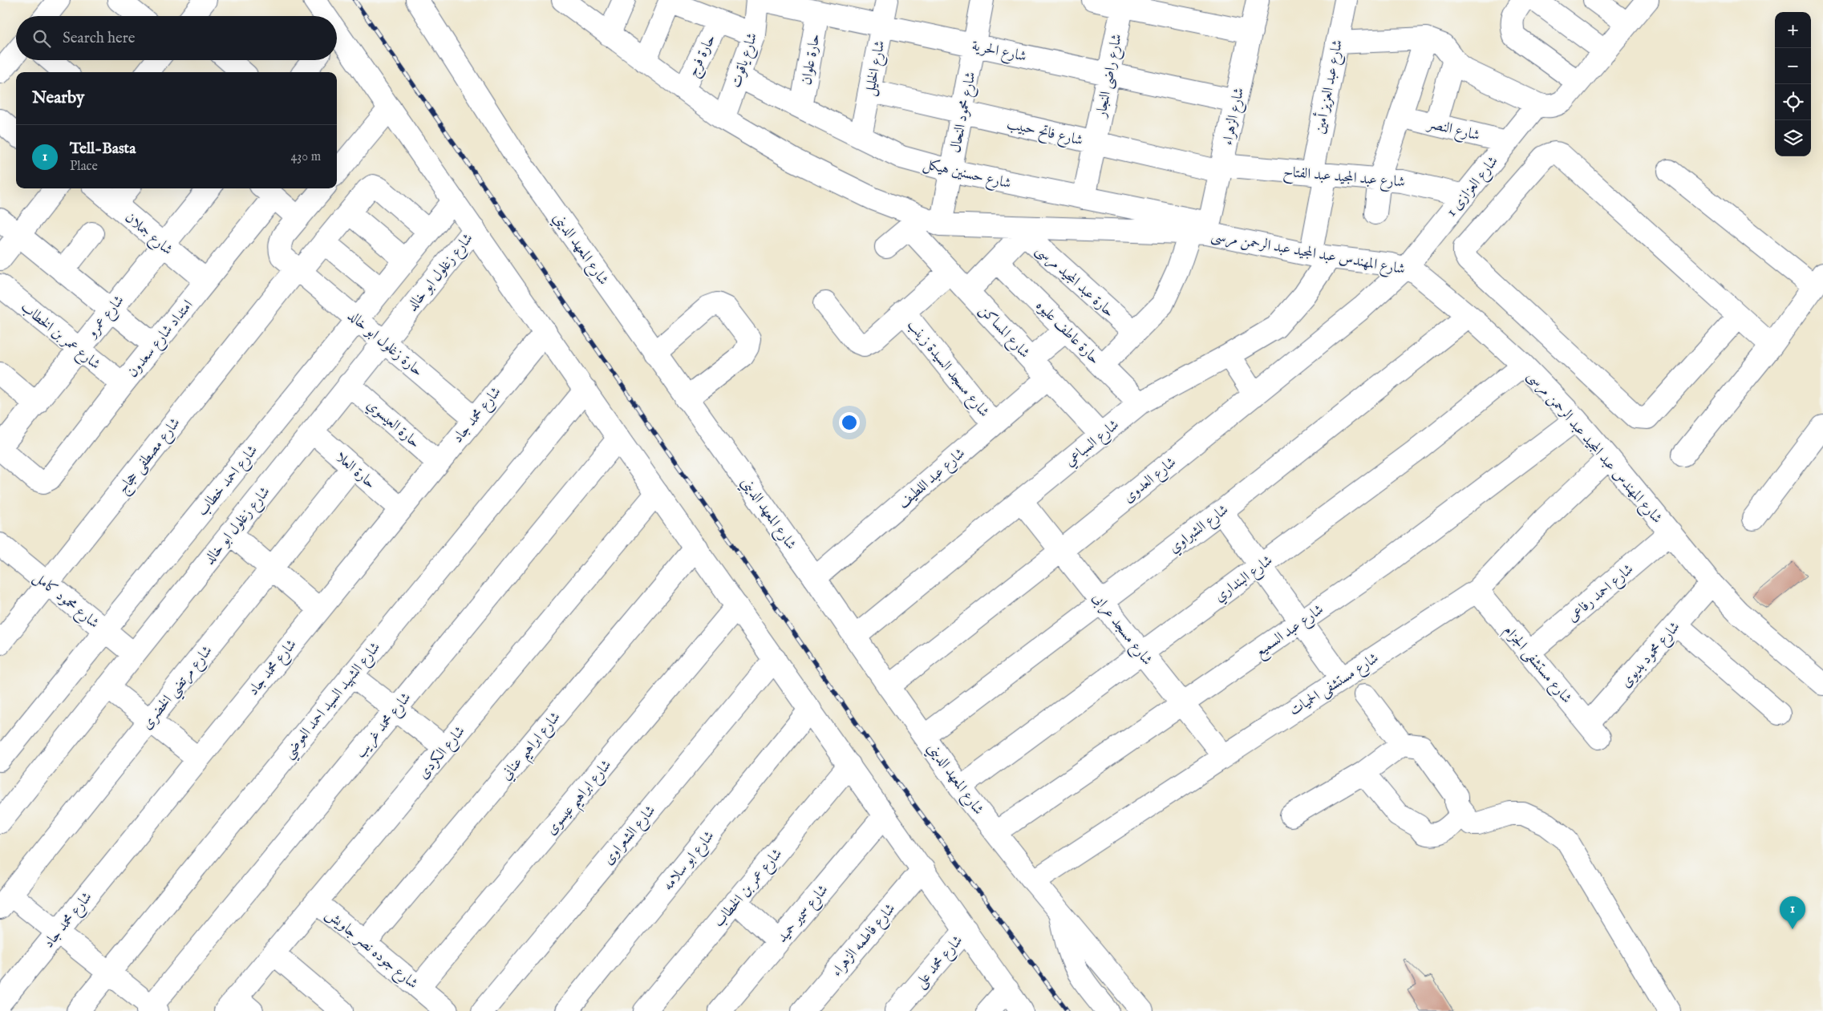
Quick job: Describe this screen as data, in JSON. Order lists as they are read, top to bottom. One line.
{"streets":{"street":["شارع الحرية","حارة فرج","حارة علوان","شارع ياقوت","شارع الخليل","شارع راضى النجار","شارع عبد العزيز أمين","شارع محمود النحال","شارع الزهراء","شارع النصر","شارع فاتح حبيب","شارع حسنين هيكل","شارع عبد المجيد عبد الفتاح","شارع العزازى 1","شارع جملان","شارع المعهد الديني","شارع المهندس عبد المجيد عبد الرحمن مرسى","شارع زغلول ابو خالد","حارة عبد المجيد مرسى","شارع عمرو","شارع المساكن","حارة عاطف عليوه","شارع عمر بن الخطاب","امتداد شارع سعدون","حارة زغلول ابو خالد","شارع مسجد السيدة زينب","شارع محمد جاد","حارة العيسوي","شارع السباعي","شارع مصطفى حجاج","حارة العلا","شارع عبد اللطيف","شارع العدوى","شارع احمد خطاب","شارع الشبراوي","شارع البنداري","شارع احمد رفاعى","شارع محمود كامل","شارع مسجد عرابى","شارع عبد السميع","شارع محمود بديوى","شارع مستشفى الجزام","شارع مستشفى الحميات","شارع مرتضي الخضرى","شارع الشهيد السيد احمد العوضي","شارع محمد غريب","شارع ابراهيم عناني","شارع الكردى","شارع ابراهيم عيسوى","شارع الشعراوى","شارع ابو سلامه","شارع سمير حميد","شارع فاطمه الزهراء","شارع جوده نصر جاويش","شارع محمد على"]},"crossings":[["شارع الحرية","حارة علوان"],["شارع الحرية","شارع الخليل"],["شارع الحرية","شارع راضى النجار"],["شارع الحرية","شارع محمود النحال"],["شارع الحرية","شارع الزهراء"],["حارة فرج","شارع المهندس عبد المجيد عبد الرحمن مرسى"],["حارة علوان","شارع حسنين هيكل"],["شارع ياقوت","شارع حسنين هيكل"],["شارع ياقوت","شارع المهندس عبد المجيد عبد الرحمن مرسى"],["شارع الخليل","شارع فاتح حبيب"],["شارع الخليل","شارع حسنين هيكل"],["شارع راضى النجار","شارع فاتح حبيب"],["شارع راضى النجار","شارع حسنين هيكل"],["شارع عبد العزيز أمين","شارع عبد المجيد عبد الفتاح"],["شارع عبد العزيز أمين","شارع المهندس عبد المجيد عبد الرحمن مرسى"],["شارع عبد العزيز أمين","شارع السباعي"],["شارع محمود النحال","شارع فاتح حبيب"],["شارع محمود النحال","شارع حسنين هيكل"],["شارع محمود النحال","شارع المهندس عبد المجيد عبد الرحمن مرسى"],["شارع محمود النحال","شارع المساكن"],["شارع الزهراء","شارع فاتح حبيب"],["شارع الزهراء","شارع حسنين هيكل"],["شارع الزهراء","شارع عبد المجيد عبد الفتاح"],["شارع الزهراء","شارع المهندس عبد المجيد عبد الرحمن مرسى"],["شارع النصر","شارع العزازى 1"],["شارع فاتح حبيب","شارع عبد المجيد عبد الفتاح"],["شارع حسنين هيكل","شارع المهندس عبد المجيد عبد الرحمن مرسى"],["شارع عبد المجيد عبد الفتاح","شارع العزازى 1"],["شارع العزازى 1","شارع المهندس عبد المجيد عبد الرحمن مرسى"],["شارع العزازى 1","شارع العدوى"],["شارع جملان","شارع عمرو"],["شارع جملان","امتداد شارع سعدون"],["شارع المعهد الديني","شارع السباعي"],["شارع المعهد الديني","شارع عبد اللطيف"],["شارع المعهد الديني","شارع العدوى"],["شارع المعهد الديني","شارع الشبراوي"],["شارع المعهد الديني","شارع البنداري"],["شارع المعهد الديني","شارع عبد السميع"],["شارع المعهد الديني","شارع مستشفى الحميات"],["شارع المهندس عبد المجيد عبد الرحمن مرسى","حارة عبد المجيد مرسى"],["شارع المهندس عبد المجيد عبد الرحمن مرسى","شارع المساكن"],["شارع المهندس عبد المجيد عبد الرحمن مرسى","شارع السباعي"],["شارع المهندس عبد المجيد عبد الرحمن مرسى","شارع العدوى"],["شارع المهندس عبد المجيد عبد الرحمن مرسى","شارع الشبراوي"],["شارع المهندس عبد المجيد عبد الرحمن مرسى","شارع البنداري"],["شارع المهندس عبد المجيد عبد الرحمن مرسى","شارع احمد رفاعى"],["شارع المهندس عبد المجيد عبد الرحمن مرسى","شارع عبد السميع"],["شارع المهندس عبد المجيد عبد الرحمن مرسى","شارع محمود بديوى"],["شارع المهندس عبد المجيد عبد الرحمن مرسى","شارع مستشفى الحميات"],["شارع زغلول ابو خالد","حارة زغلول ابو خالد"],["شارع زغلول ابو خالد","حارة العيسوي"],["شارع زغلول ابو خالد","حارة العلا"],["شارع زغلول ابو خالد","شارع محمود كامل"],["شارع عمرو","شارع عمر بن الخطاب"],["شارع عمرو","امتداد شارع سعدون"],["شارع المساكن","شارع السباعي"],["شارع المساكن","شارع عبد اللطيف"],["حارة عاطف عليوه","شارع السباعي"],["شارع عمر بن الخطاب","امتداد شارع سعدون"],["حارة زغلول ابو خالد","شارع محمد جاد"],["حارة زغلول ابو خالد","شارع مصطفى حجاج"],["حارة زغلول ابو خالد","شارع احمد خطاب"],["شارع مسجد السيدة زينب","شارع عبد اللطيف"],["شارع محمد جاد","حارة العيسوي"],["شارع محمد جاد","حارة العلا"],["شارع السباعي","شارع مسجد عرابى"],["شارع مصطفى حجاج","شارع احمد خطاب"],["شارع مصطفى حجاج","شارع محمود كامل"],["حارة العلا","شارع مرتضي الخضرى"],["شارع العدوى","شارع مسجد عرابى"],["شارع احمد خطاب","شارع محمود كامل"],["شارع الشبراوي","شارع مسجد عرابى"],["شارع البنداري","شارع مسجد عرابى"],["شارع احمد رفاعى","شارع مستشفى الجزام"],["شارع مسجد عرابى","شارع عبد السميع"],["شارع مسجد عرابى","شارع مستشفى الحميات"],["شارع محمود بديوى","شارع مستشفى الجزام"],["شارع مستشفى الجزام","شارع مستشفى الحميات"],["شارع ابراهيم عناني","شارع جوده نصر جاويش"],["شارع الكردى","شارع جوده نصر جاويش"],["شارع ابراهيم عيسوى","شارع جوده نصر جاويش"]],"page":{"map_buttons":["+","−"],"search":"Search here","heading":"Nearby","list":[{"mark":"1","name":"Tell-Basta","note":"Place","value":"430 m"}],"pins":"1"}}
